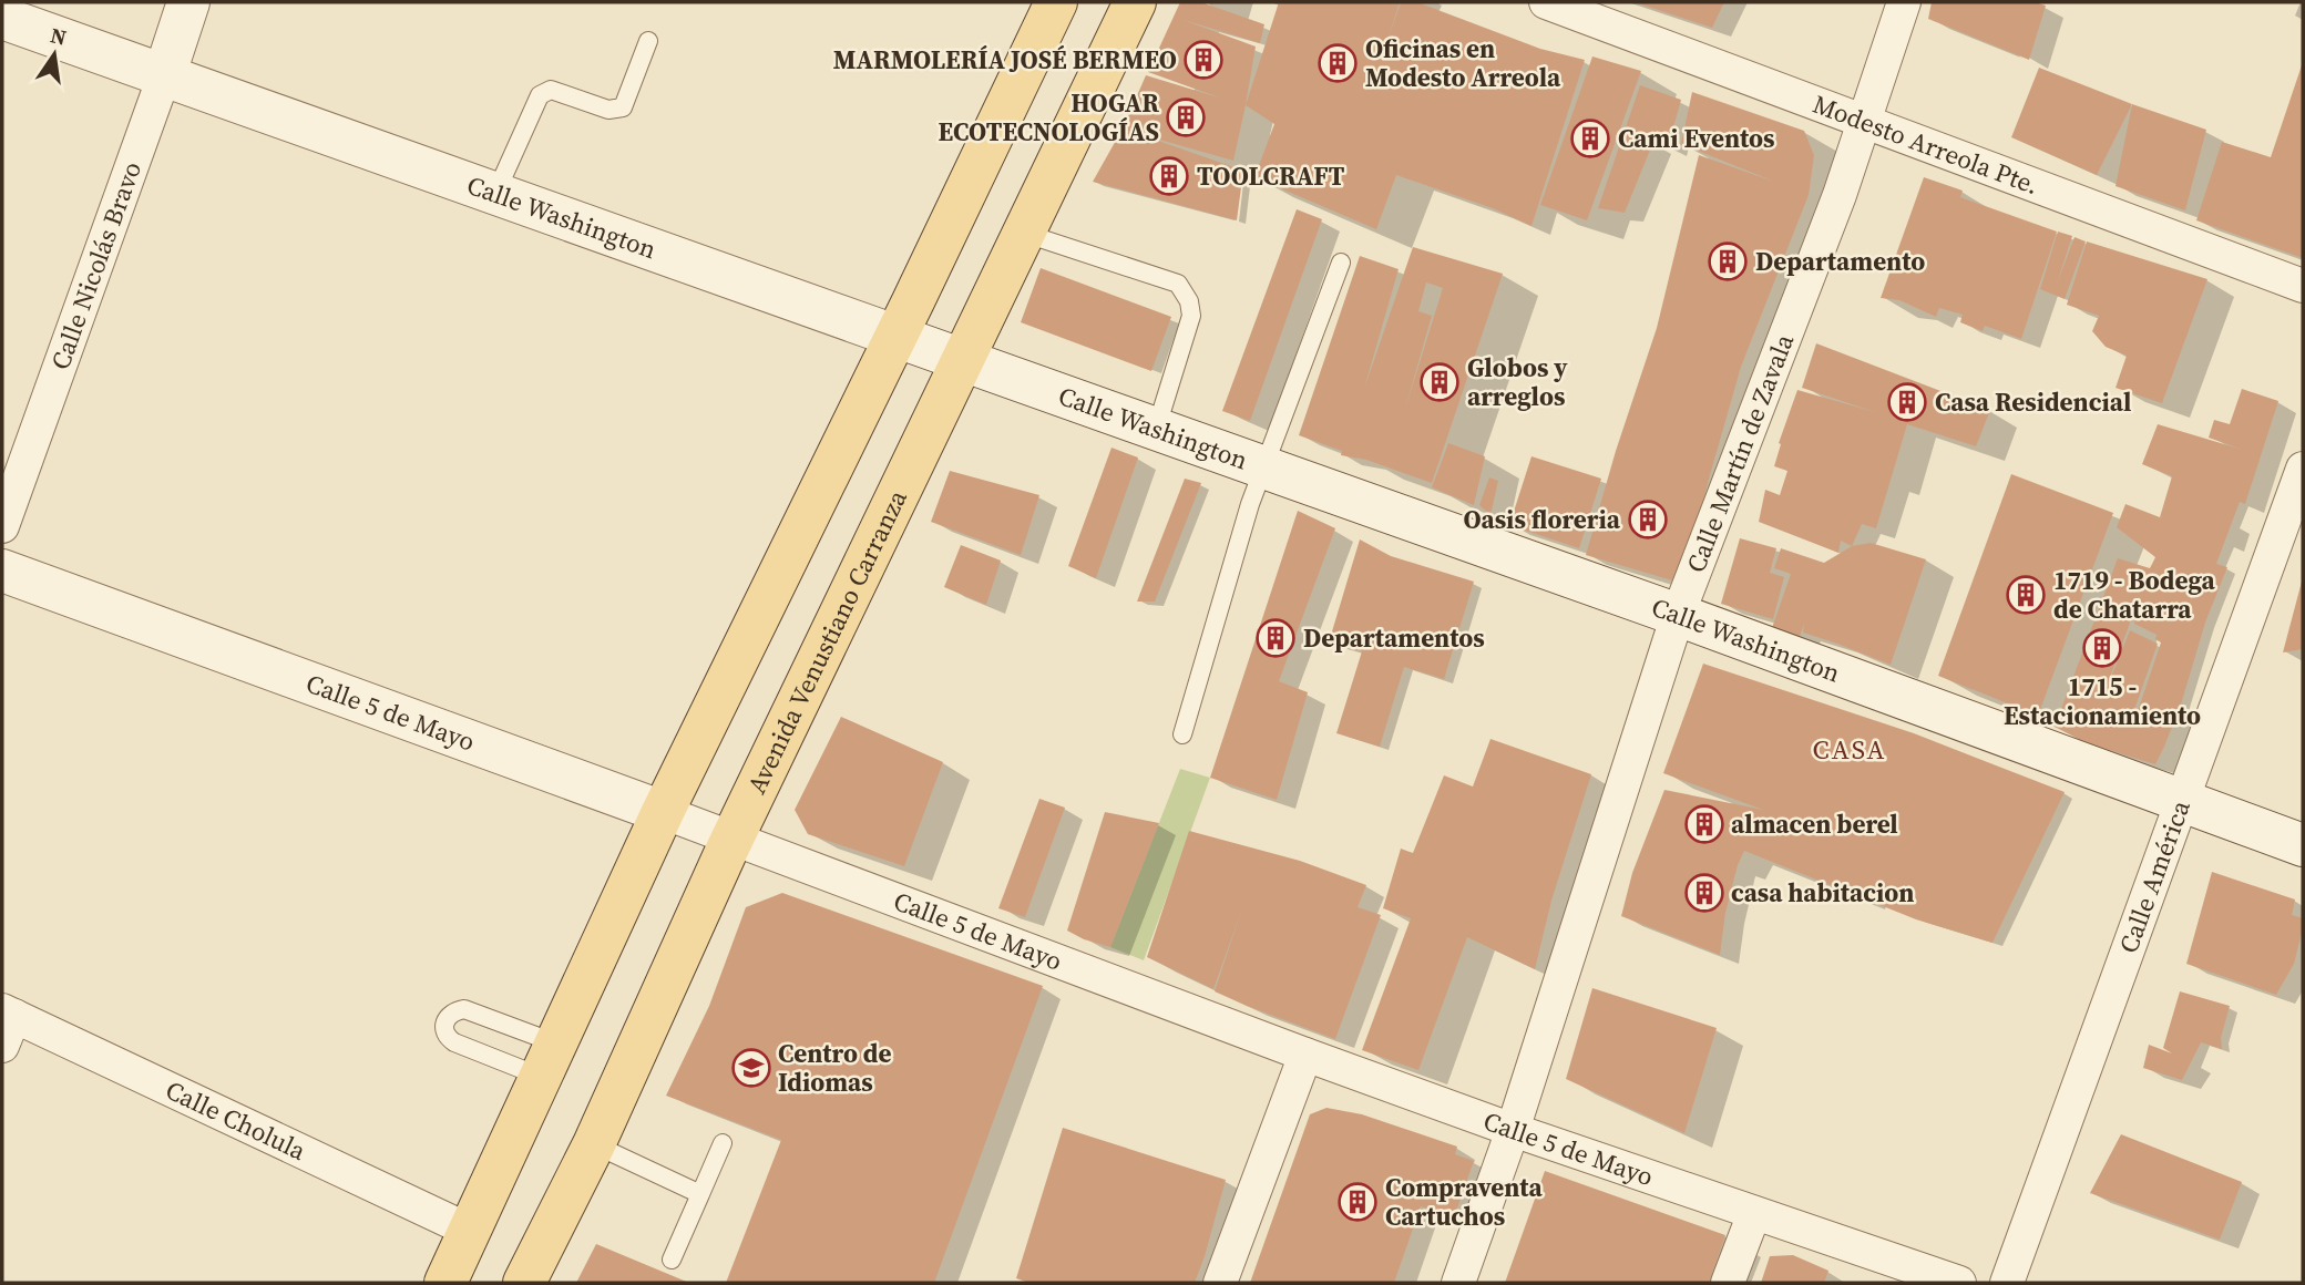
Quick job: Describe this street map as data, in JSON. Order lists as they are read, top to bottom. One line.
{"streets":{"main road":["Avenida Venustiano Carranza"],"street":["Modesto Arreola Pte.","Calle Washington","Calle Nicolás Bravo","Calle Martín de Zavala","Calle 5 de Mayo","Calle América","Calle Cholula"]},"crossings":[["Modesto Arreola Pte.","Calle Martín de Zavala"],["Calle Washington","Calle Nicolás Bravo"],["Calle Washington","Calle Martín de Zavala"],["Calle Washington","Avenida Venustiano Carranza"],["Calle Washington","Calle América"],["Calle Martín de Zavala","Calle 5 de Mayo"],["Avenida Venustiano Carranza","Calle 5 de Mayo"]],"districts":["CASA"],"places":{"building":["MARMOLERÍA JOSÉ BERMEO","Oficinas en Modesto Arreola","HOGAR ECOTECNOLOGÍAS","Cami Eventos","TOOLCRAFT","Departamento","Globos y arreglos","Casa Residencial","Oasis floreria","1719 - Bodega de Chatarra","Departamentos","1715 - Estacionamiento","almacen berel","casa habitacion","Compraventa Cartuchos"],"school or university":["Centro de Idiomas"]},"north":"top"}
